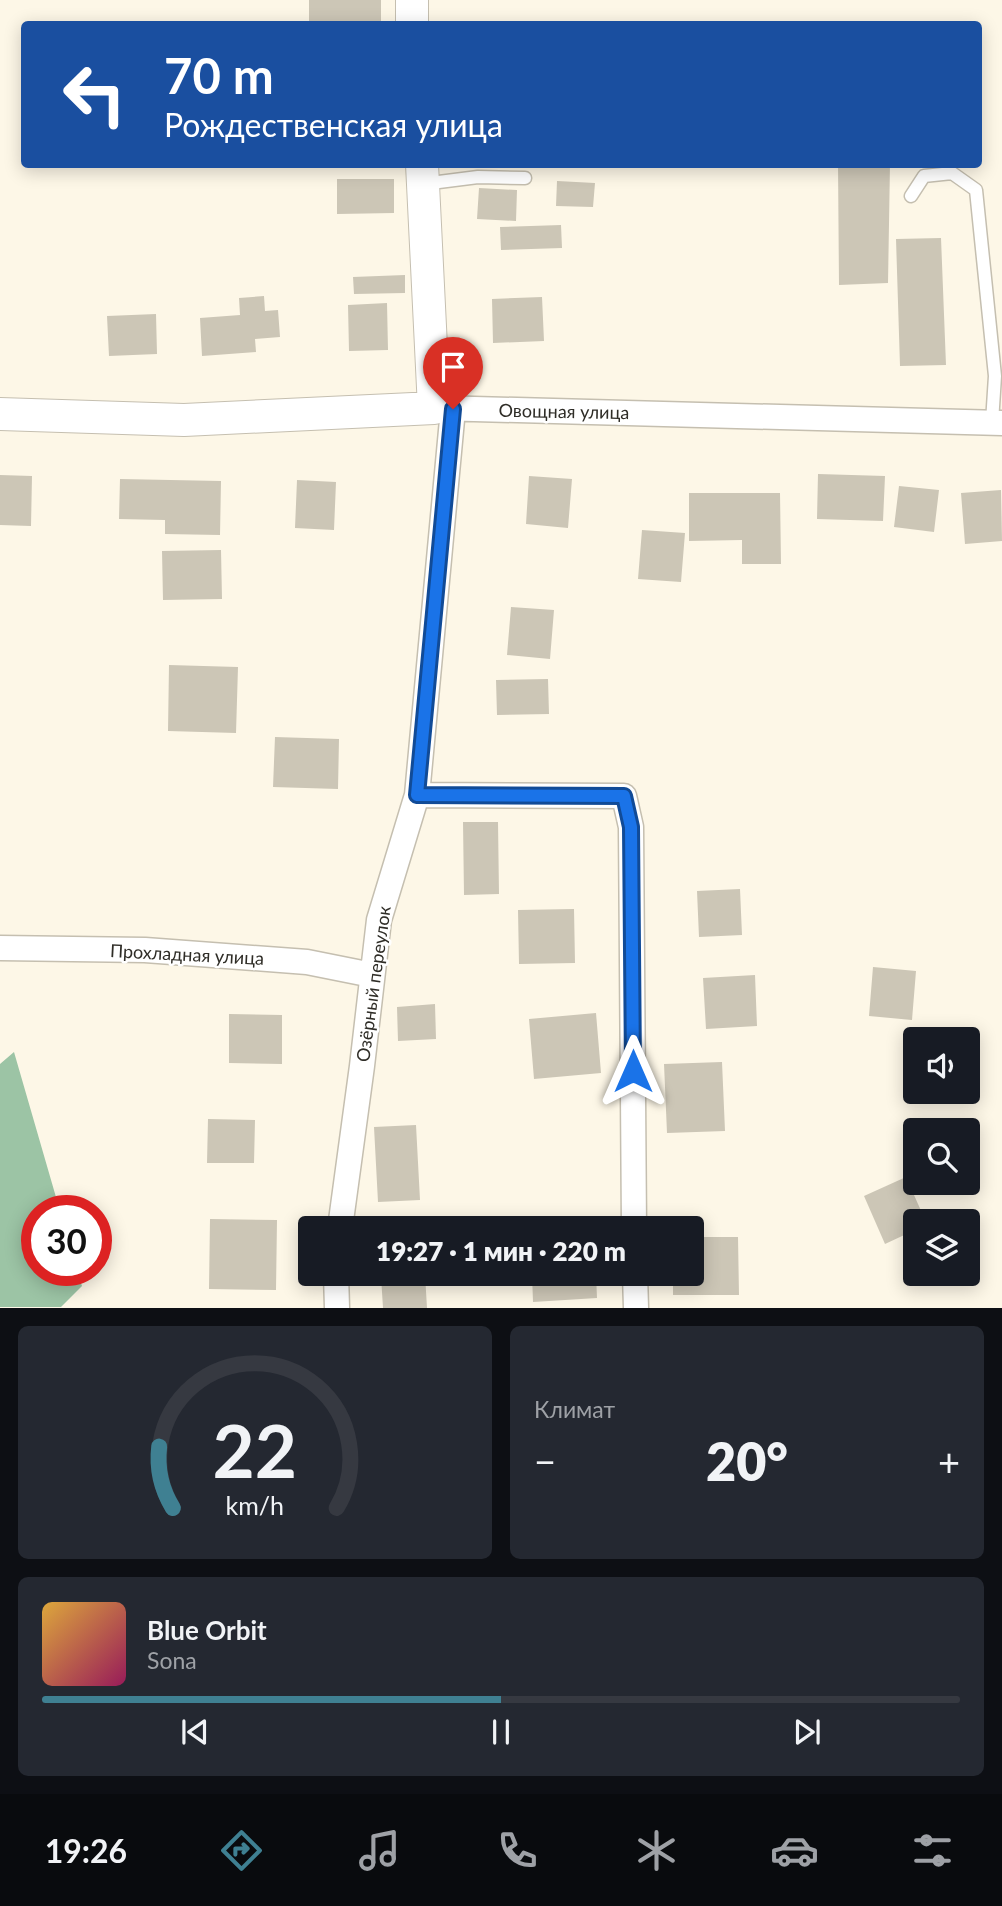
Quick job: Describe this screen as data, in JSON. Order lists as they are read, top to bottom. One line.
{"streets":{"street":["Овощная улица","Прохладная улица","Озёрный переулок"]},"crossings":[["Овощная улица","Озёрный переулок"],["Прохладная улица","Озёрный переулок"]],"page":{"turn":["70 m","Рождественская улица"],"limit":"30","trip":"19:27 · 1 мин · 220 m","tile":"Климат","heat":["−","20°","+"],"song":["Blue Orbit","Sona"],"tabs":"19:26","gauge":["22","km/h"]}}
